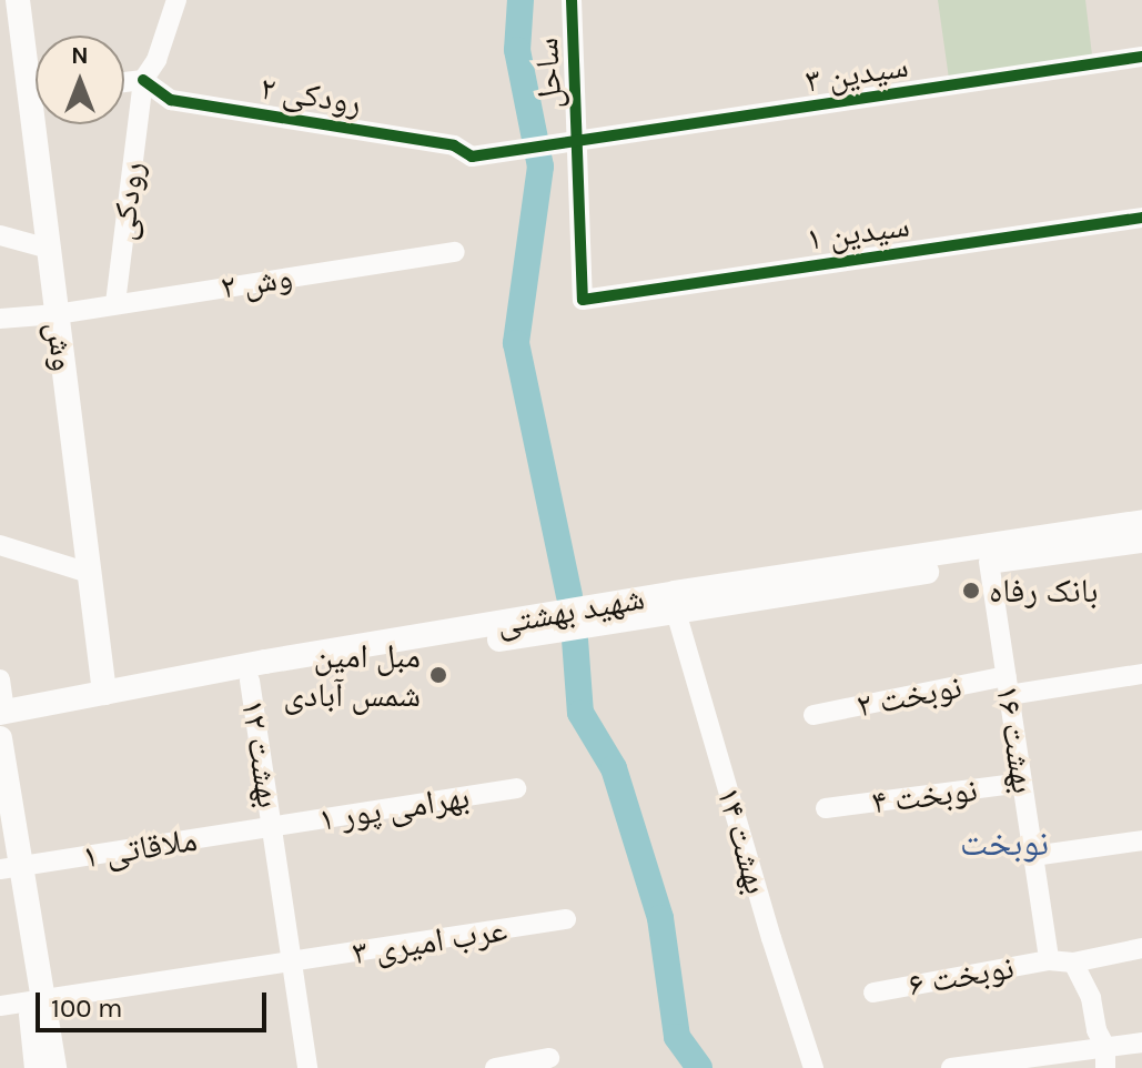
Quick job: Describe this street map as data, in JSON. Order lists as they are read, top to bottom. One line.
{"streets":{"main road":["وش","شهید بهشتی"],"street":["ساحل","سیدین ۳","رودکی ۲","رودکی","سیدین ۱","وش ۲","۲ نوبخت","۱۶ بهشت","۱۲ بهشت","۴ نوبخت","۱ بهرامی پور","بهشت ۱۴","ملاقاتی ۱","۳ عرب امیری","نوبخت ۶"]},"crossings":[["ساحل","سیدین ۳"],["ساحل","سیدین ۱"],["سیدین ۳","رودکی ۲"],["رودکی ۲","رودکی"],["رودکی","وش ۲"],["وش ۲","وش"],["وش","شهید بهشتی"],["شهید بهشتی","۱۶ بهشت"],["شهید بهشتی","۱۲ بهشت"],["شهید بهشتی","بهشت ۱۴"],["۲ نوبخت","۱۶ بهشت"],["۱۶ بهشت","۴ نوبخت"],["۱۶ بهشت","نوبخت ۶"],["۱۲ بهشت","۱ بهرامی پور"],["۱۲ بهشت","ملاقاتی ۱"],["۱۲ بهشت","۳ عرب امیری"],["۱ بهرامی پور","ملاقاتی ۱"]],"districts":["نوبخت"],"places":["بانک رفاه","مبل امین شمس آبادی"],"scale_bar":"100 m","north":"top"}
